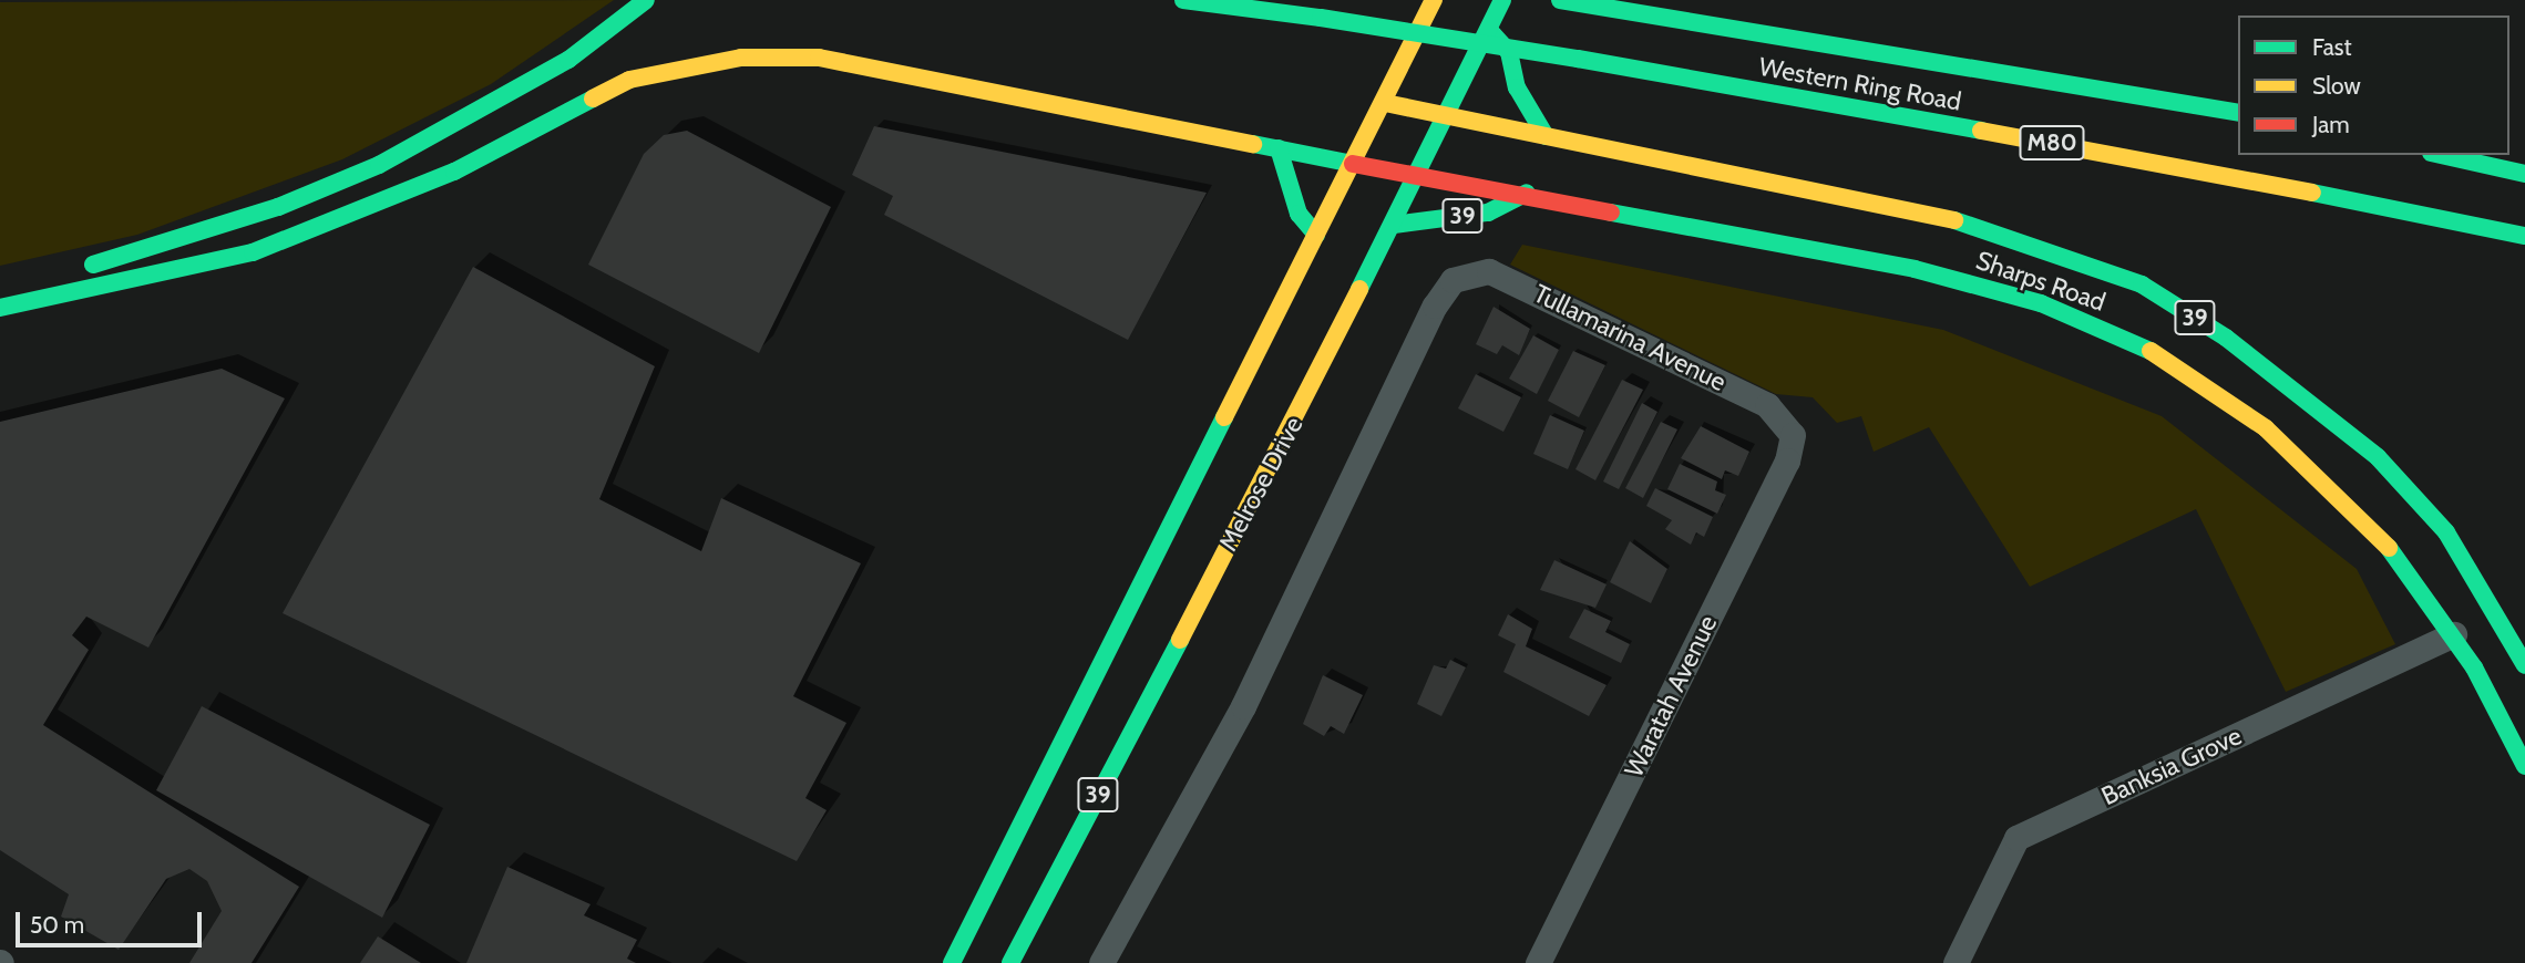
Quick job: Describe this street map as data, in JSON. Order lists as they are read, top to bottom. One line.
{"streets":{"main road":["Western Ring Road","M80","39","Sharps Road","Melrose Drive"],"street":["Tullamarina Avenue","Waratah Avenue","Banksia Grove"]},"crossings":[["39","Sharps Road"],["39","Melrose Drive"],["Sharps Road","Melrose Drive"],["Sharps Road","Banksia Grove"],["Tullamarina Avenue","Waratah Avenue"]],"legend":["Fast","Slow","Jam"],"scale_bar":"50 m"}
